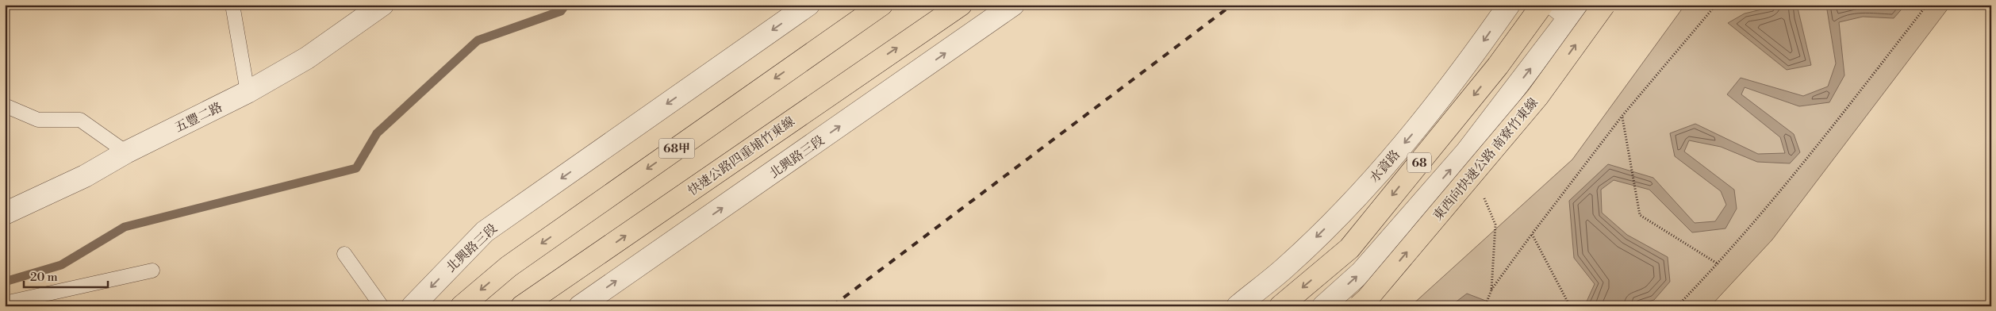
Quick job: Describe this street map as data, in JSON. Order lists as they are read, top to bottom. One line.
{"streets":{"highway":["68甲","快速公路四重埔竹東線","東西向快速公路 南寮竹東線","68"],"street":["五豐二路","北興路三段","水資路"]},"scale_bar":"20 m"}
